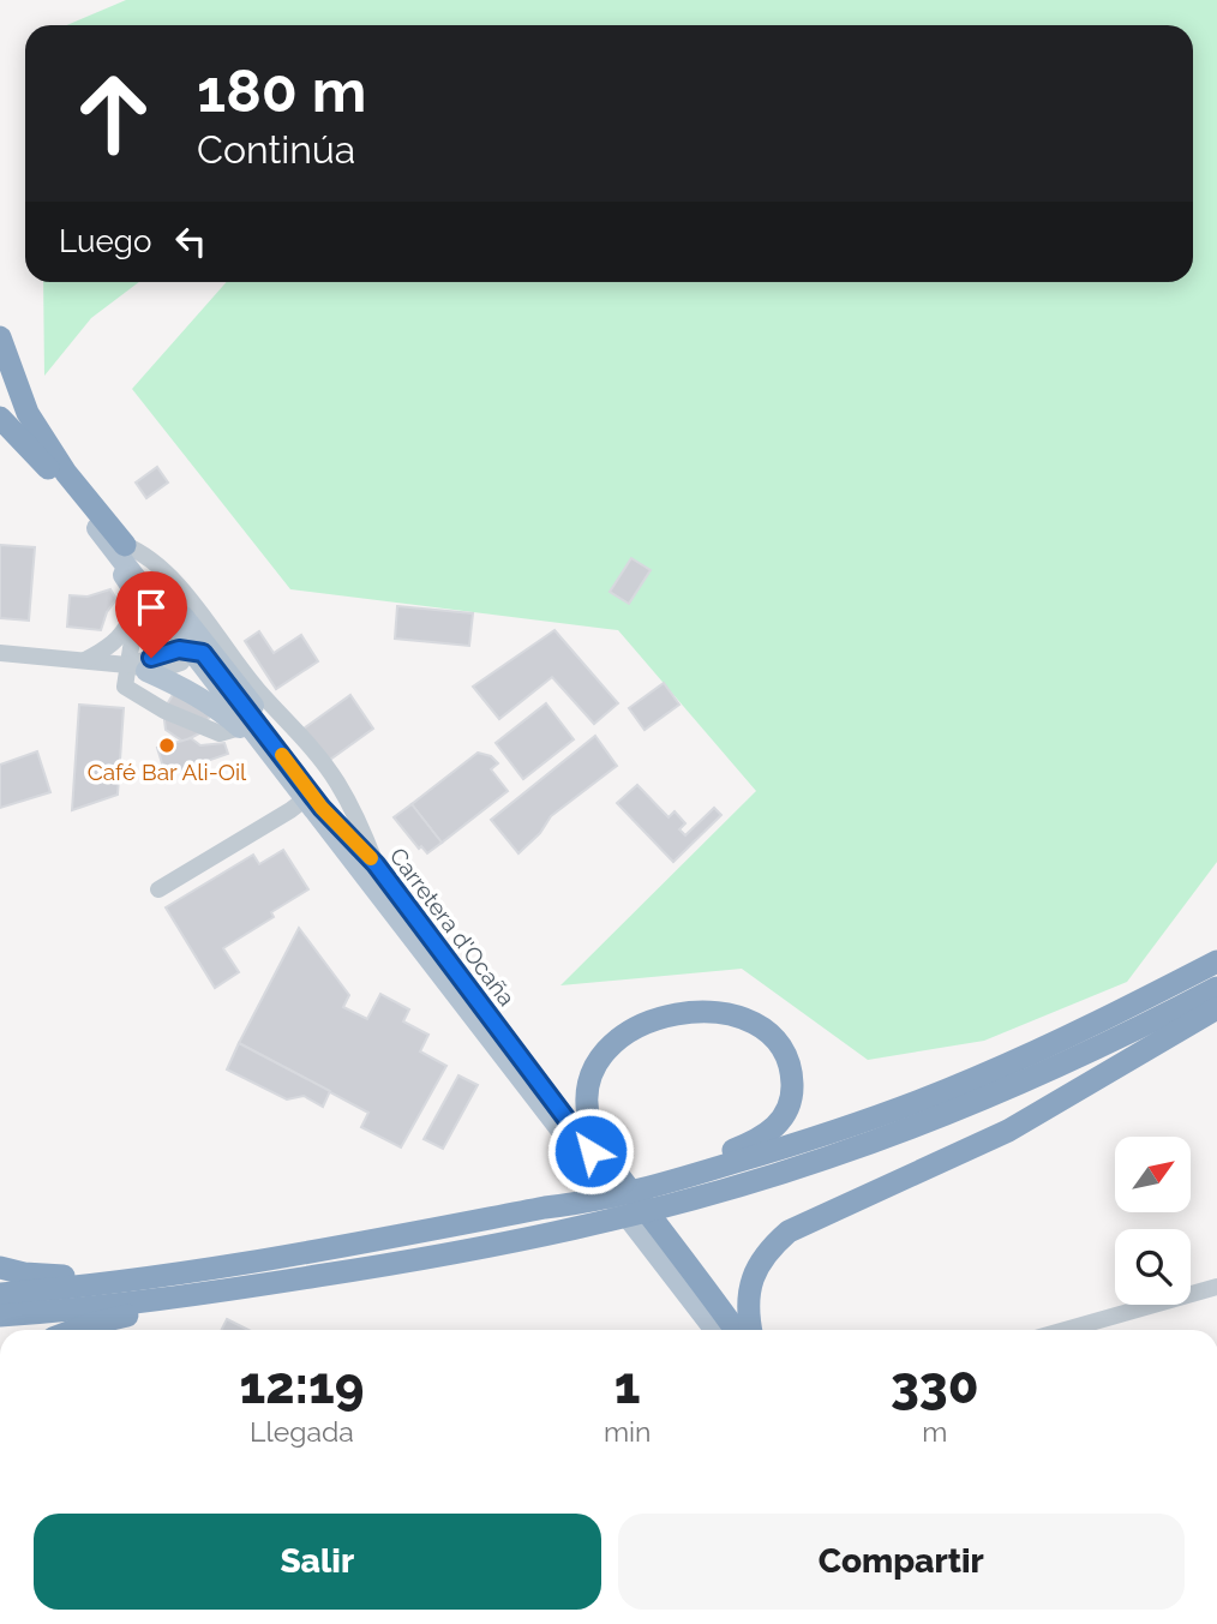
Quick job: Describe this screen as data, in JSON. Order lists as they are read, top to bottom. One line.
{"streets":{"main road":["Carretera d'Ocaña"]},"places":["Café Bar Ali-Oil"],"north":"top right","page":{"turn":["180 m","Continúa"],"then":"Luego","eta":["12:19","Llegada","1","min","330","m"],"buttons":["Salir","Compartir"]}}
